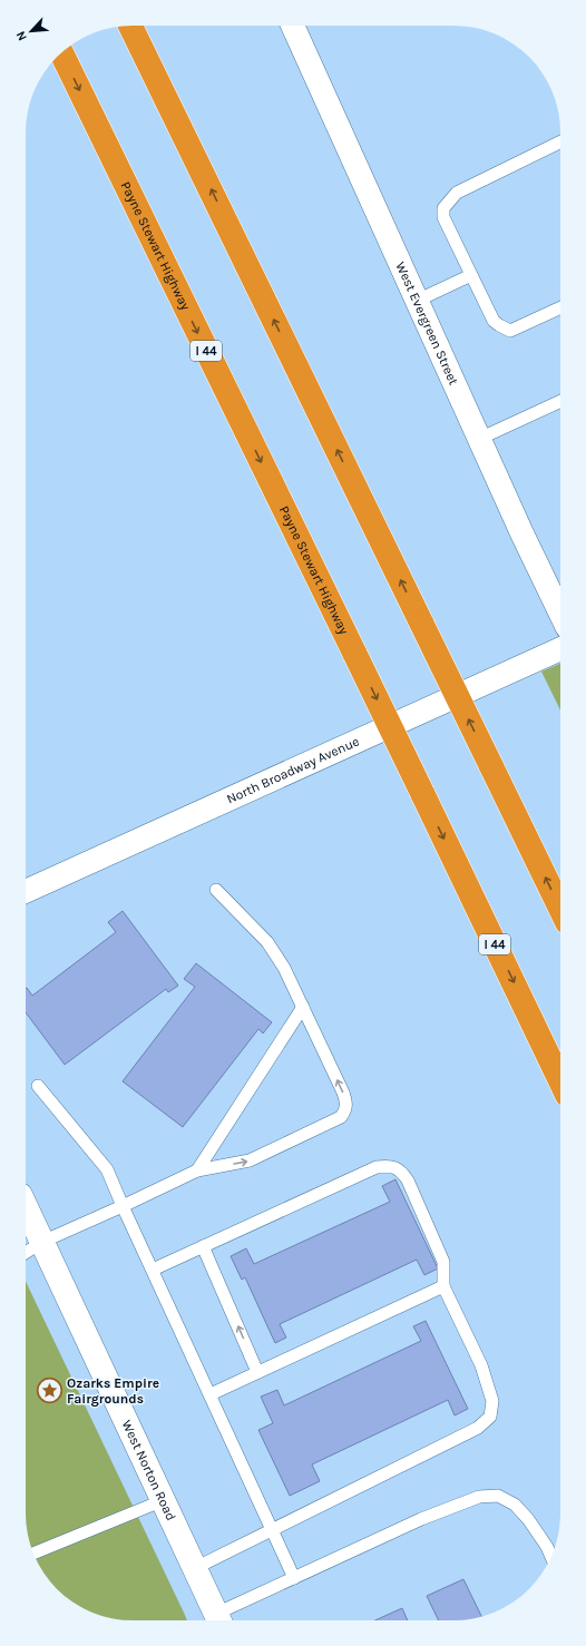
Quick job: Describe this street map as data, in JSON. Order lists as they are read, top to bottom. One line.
{"streets":{"highway":["Payne Stewart Highway","I 44"],"main road":["West Norton Road"],"street":["West Evergreen Street","North Broadway Avenue"]},"places":{"place":["Ozarks Empire Fairgrounds"]},"north":"bottom left"}
